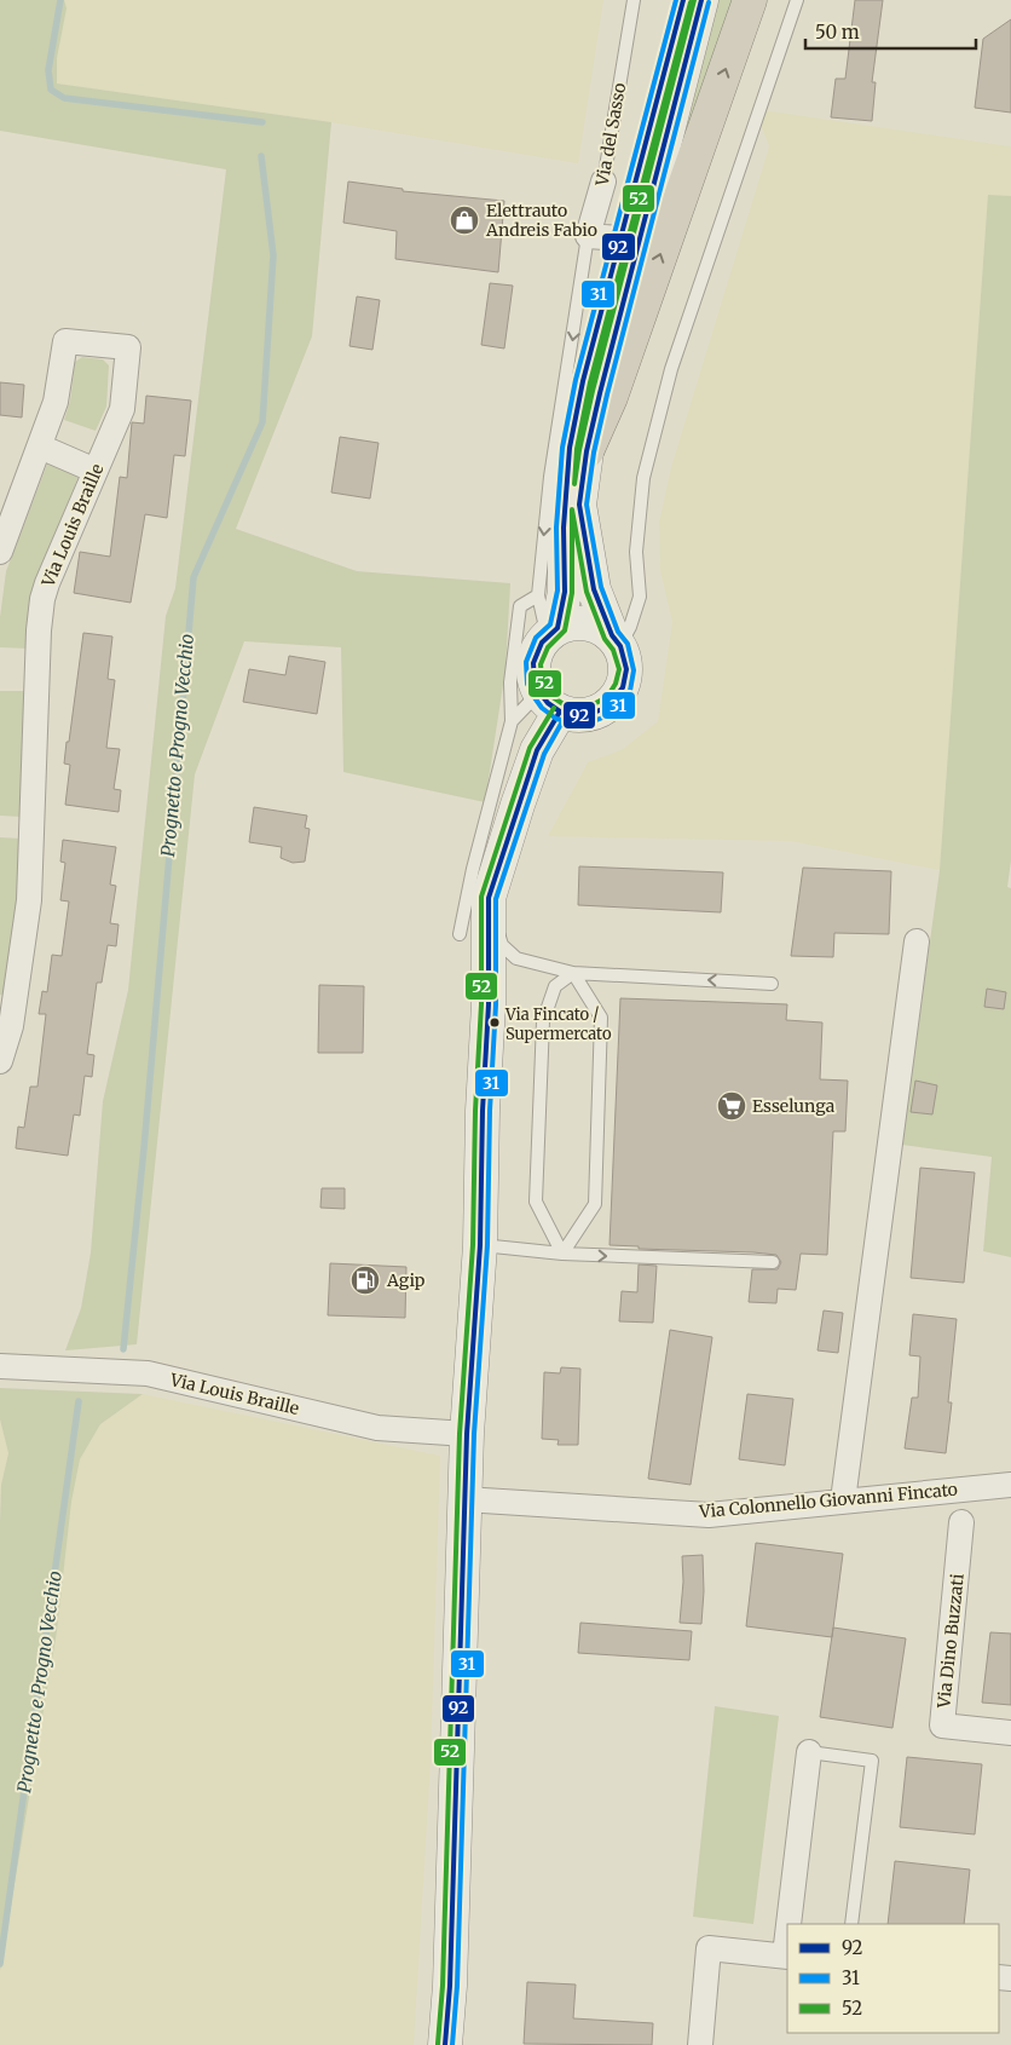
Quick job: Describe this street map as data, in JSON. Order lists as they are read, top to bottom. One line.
{"streets":{"street":["Via del Sasso","Via Louis Braille","Via Colonnello Giovanni Fincato","Via Dino Buzzati"]},"water":["Prognetto e Progno Vecchio"],"places":{"shop":["Elettrauto Andreis Fabio"],"other":["Via Fincato / Supermercato"],"supermarket":["Esselunga"],"fuel station":["Agip"]},"lines":["transit line 92","transit line 31","transit line 52"],"legend":["92","31","52"],"scale_bar":"50 m"}
